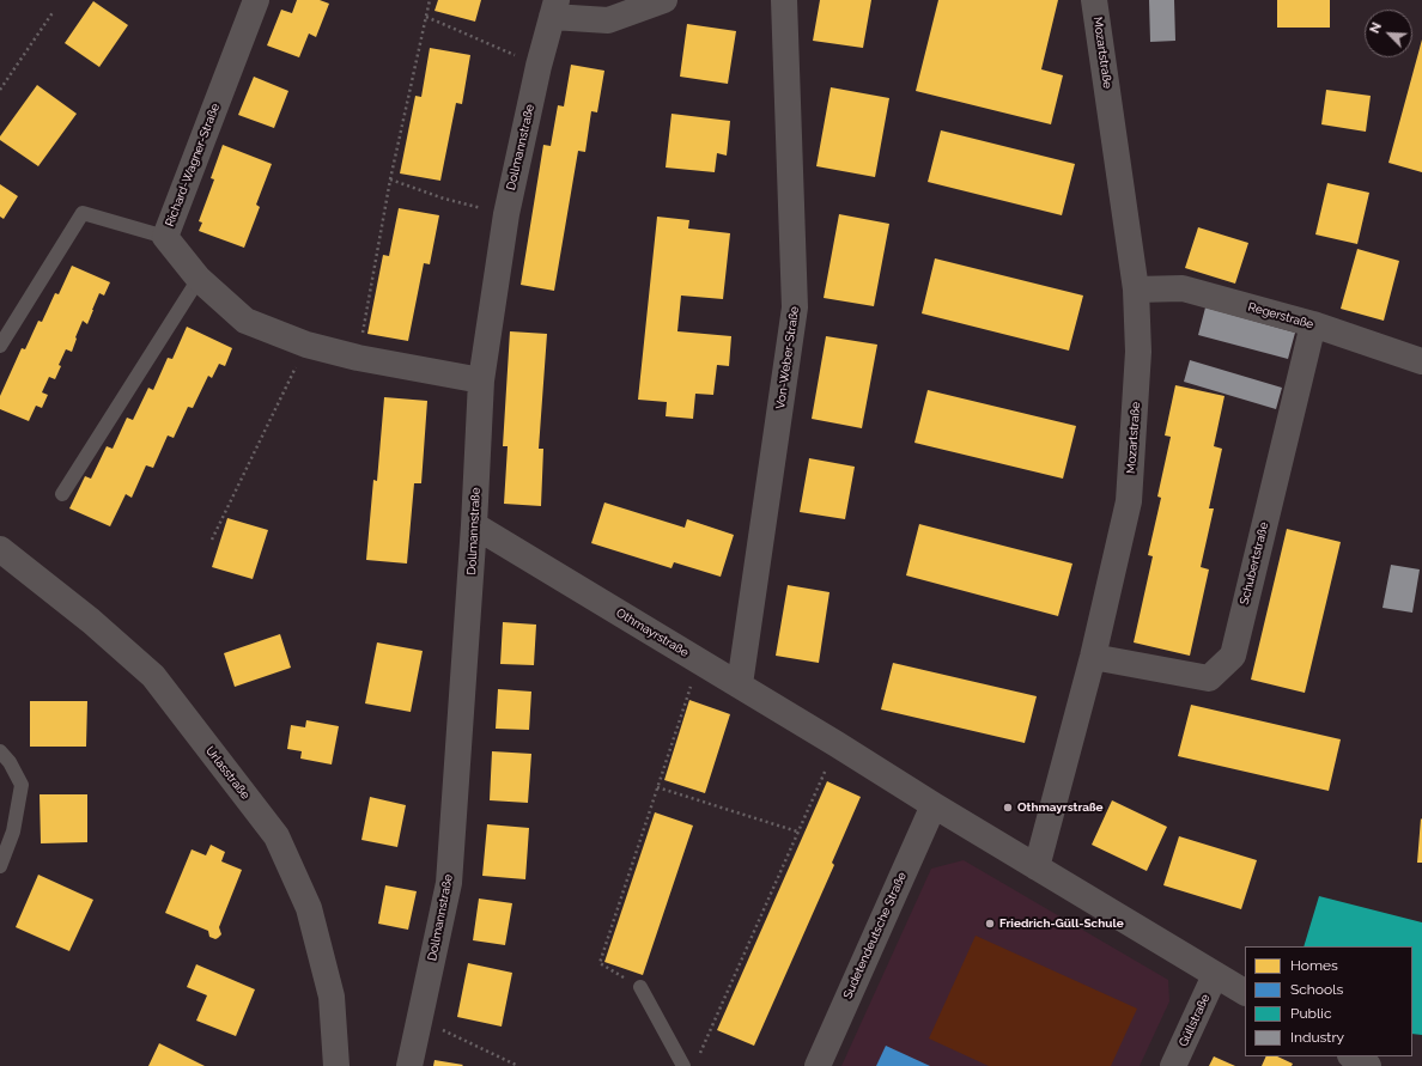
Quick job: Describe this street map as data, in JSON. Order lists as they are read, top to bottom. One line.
{"streets":{"street":["Mozartstraße","Dollmannstraße","Richard-Wagner-Straße","Regerstraße","Von-Weber-Straße","Schubertstraße","Othmayrstraße","Urlasstraße","Sudetendeutsche Straße","Güllstraße"]},"crossings":[["Mozartstraße","Regerstraße"],["Mozartstraße","Schubertstraße"],["Mozartstraße","Othmayrstraße"],["Dollmannstraße","Richard-Wagner-Straße"],["Dollmannstraße","Othmayrstraße"],["Regerstraße","Schubertstraße"],["Von-Weber-Straße","Othmayrstraße"],["Othmayrstraße","Sudetendeutsche Straße"],["Othmayrstraße","Güllstraße"]],"places":["Othmayrstraße","Friedrich-Güll-Schule"],"legend":["Homes","Schools","Public","Industry"],"north":"top left"}
